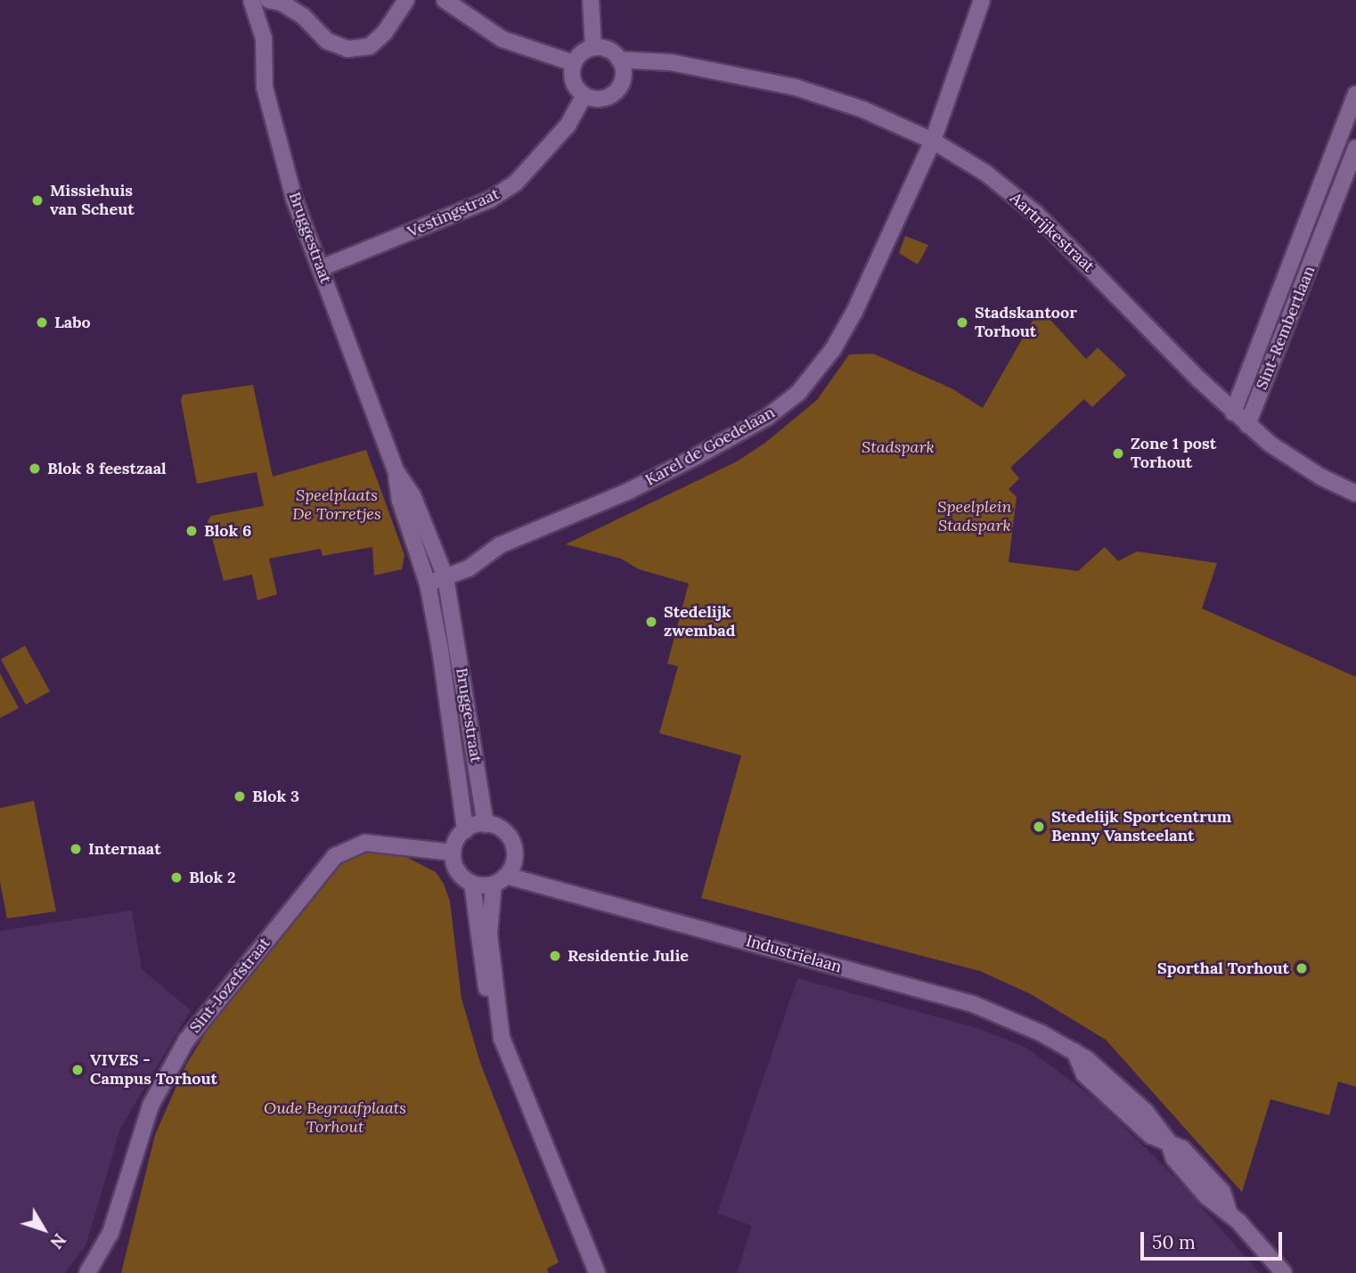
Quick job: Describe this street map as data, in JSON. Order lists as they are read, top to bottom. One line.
{"streets":{"street":["Vestingstraat","Aartrijkestraat","Bruggestraat","Sint-Rembertlaan","Karel de Goedelaan","Industrielaan","Sint-Jozefstraat"]},"crossings":[["Vestingstraat","Aartrijkestraat"],["Vestingstraat","Bruggestraat"],["Aartrijkestraat","Sint-Rembertlaan"],["Aartrijkestraat","Karel de Goedelaan"],["Bruggestraat","Karel de Goedelaan"],["Bruggestraat","Industrielaan"],["Bruggestraat","Sint-Jozefstraat"],["Industrielaan","Sint-Jozefstraat"]],"parks":["Stadspark","Speelplaats De Torretjes","Speelplein Stadspark","Oude Begraafplaats Torhout"],"places":["Missiehuis van Scheut","Labo","Stadskantoor Torhout","Zone 1 post Torhout","Blok 8 feestzaal","Blok 6","Stedelijk zwembad","Blok 3","Stedelijk Sportcentrum Benny Vansteelant","Internaat","Blok 2","Residentie Julie","Sporthal Torhout","VIVES - Campus Torhout"],"scale_bar":"50 m","north":"bottom right"}
